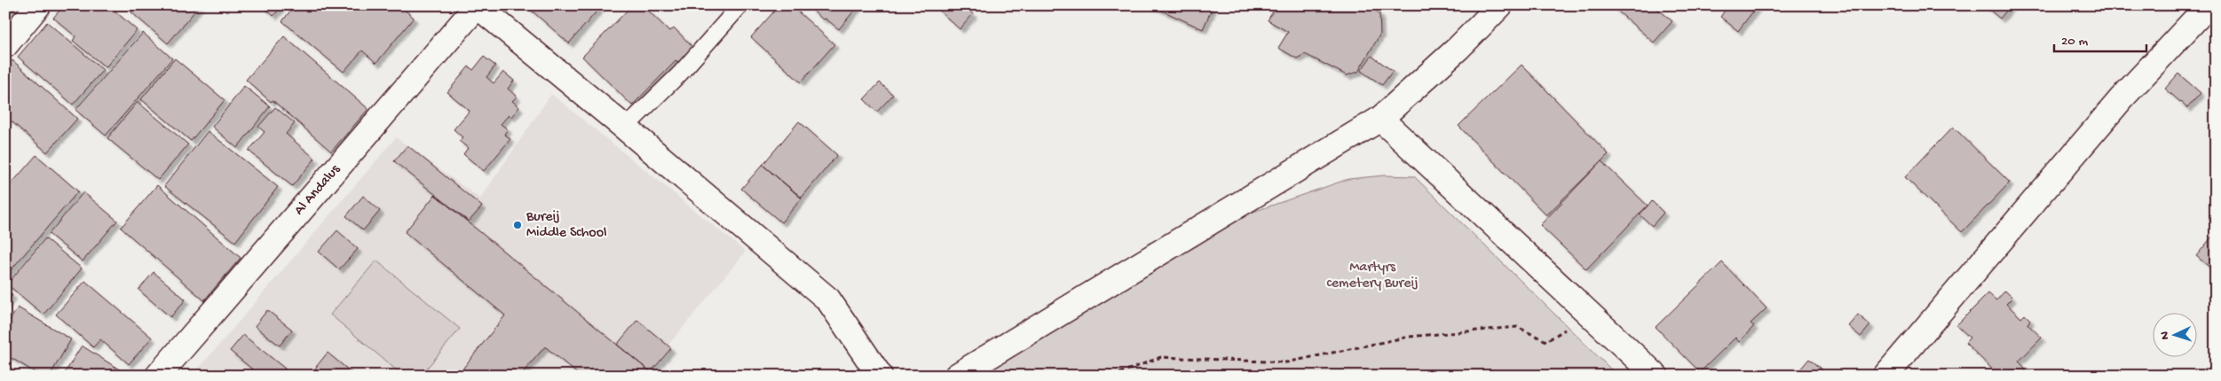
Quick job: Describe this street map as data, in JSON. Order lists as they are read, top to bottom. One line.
{"streets":{"street":["Al Andalus"]},"parks":["Martyrs cemetery Bureij"],"places":["Bureij Middle School"],"scale_bar":"20 m","north":"left"}
